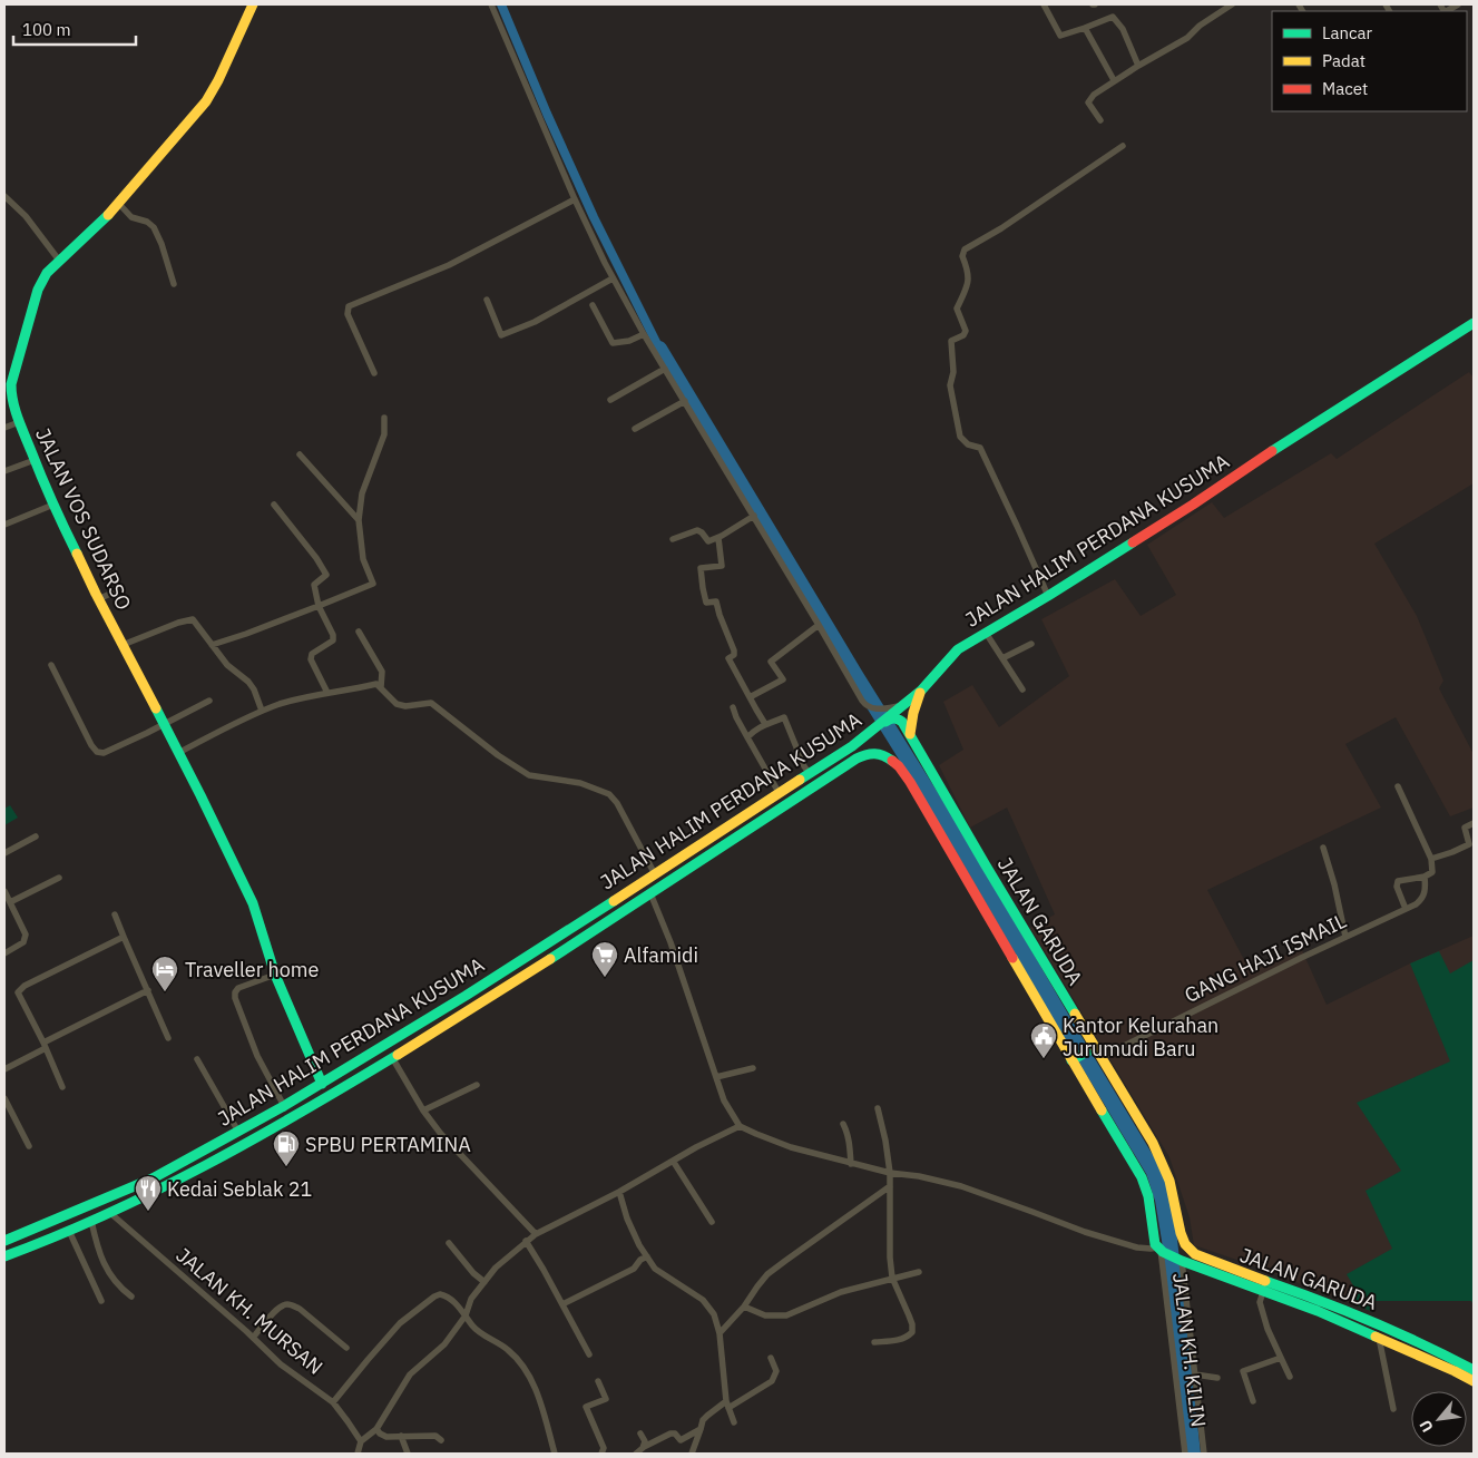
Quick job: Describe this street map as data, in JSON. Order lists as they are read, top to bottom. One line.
{"streets":{"main road":["JALAN VOS SUDARSO","JALAN HALIM PERDANA KUSUMA","JALAN GARUDA"],"street":["GANG HAJI ISMAIL","JALAN KH. MURSAN","JALAN KH. KILIN"]},"crossings":[["JALAN VOS SUDARSO","JALAN HALIM PERDANA KUSUMA"],["JALAN HALIM PERDANA KUSUMA","JALAN GARUDA"],["JALAN HALIM PERDANA KUSUMA","JALAN KH. MURSAN"],["JALAN GARUDA","GANG HAJI ISMAIL"],["JALAN GARUDA","JALAN KH. KILIN"]],"places":{"supermarket":["Alfamidi"],"hotel":["Traveller home"],"public building":["Kantor Kelurahan Jurumudi Baru"],"fuel station":["SPBU PERTAMINA"],"restaurant":["Kedai Seblak 21"]},"legend":["Lancar","Padat","Macet"],"scale_bar":"100 m","north":"bottom left"}
